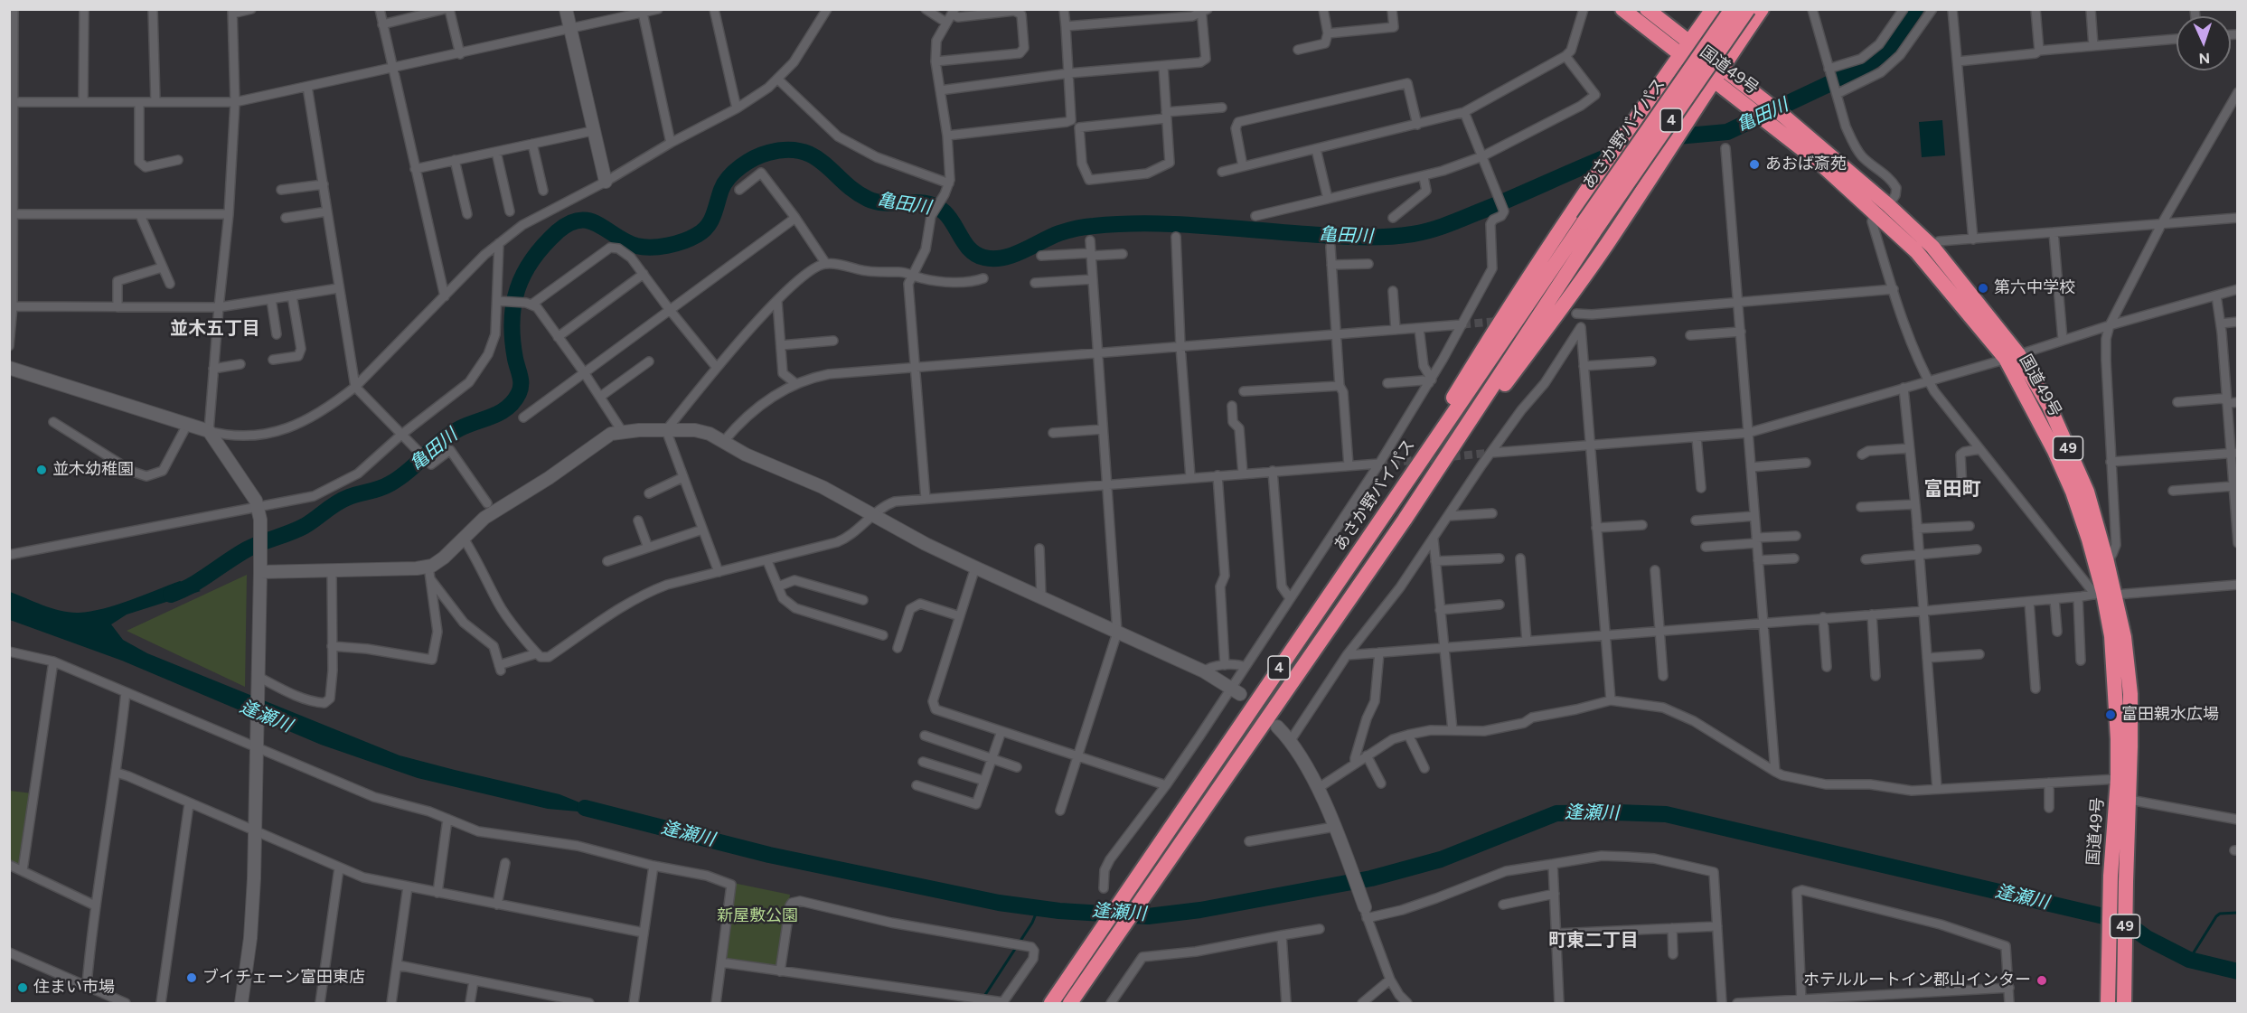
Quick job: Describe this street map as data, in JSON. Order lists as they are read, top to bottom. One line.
{"streets":{"highway":["国道49号","4","あさか野バイパス","49"]},"districts":["並木五丁目","富田町","町東二丁目"],"water":["亀田川","逢瀬川"],"parks":["新屋敷公園"],"places":["あおば斎苑","第六中学校","並木幼稚園","富田親水広場","ブイチェーン富田東店","ホテルルートイン郡山インター","住まい市場"],"north":"bottom"}
